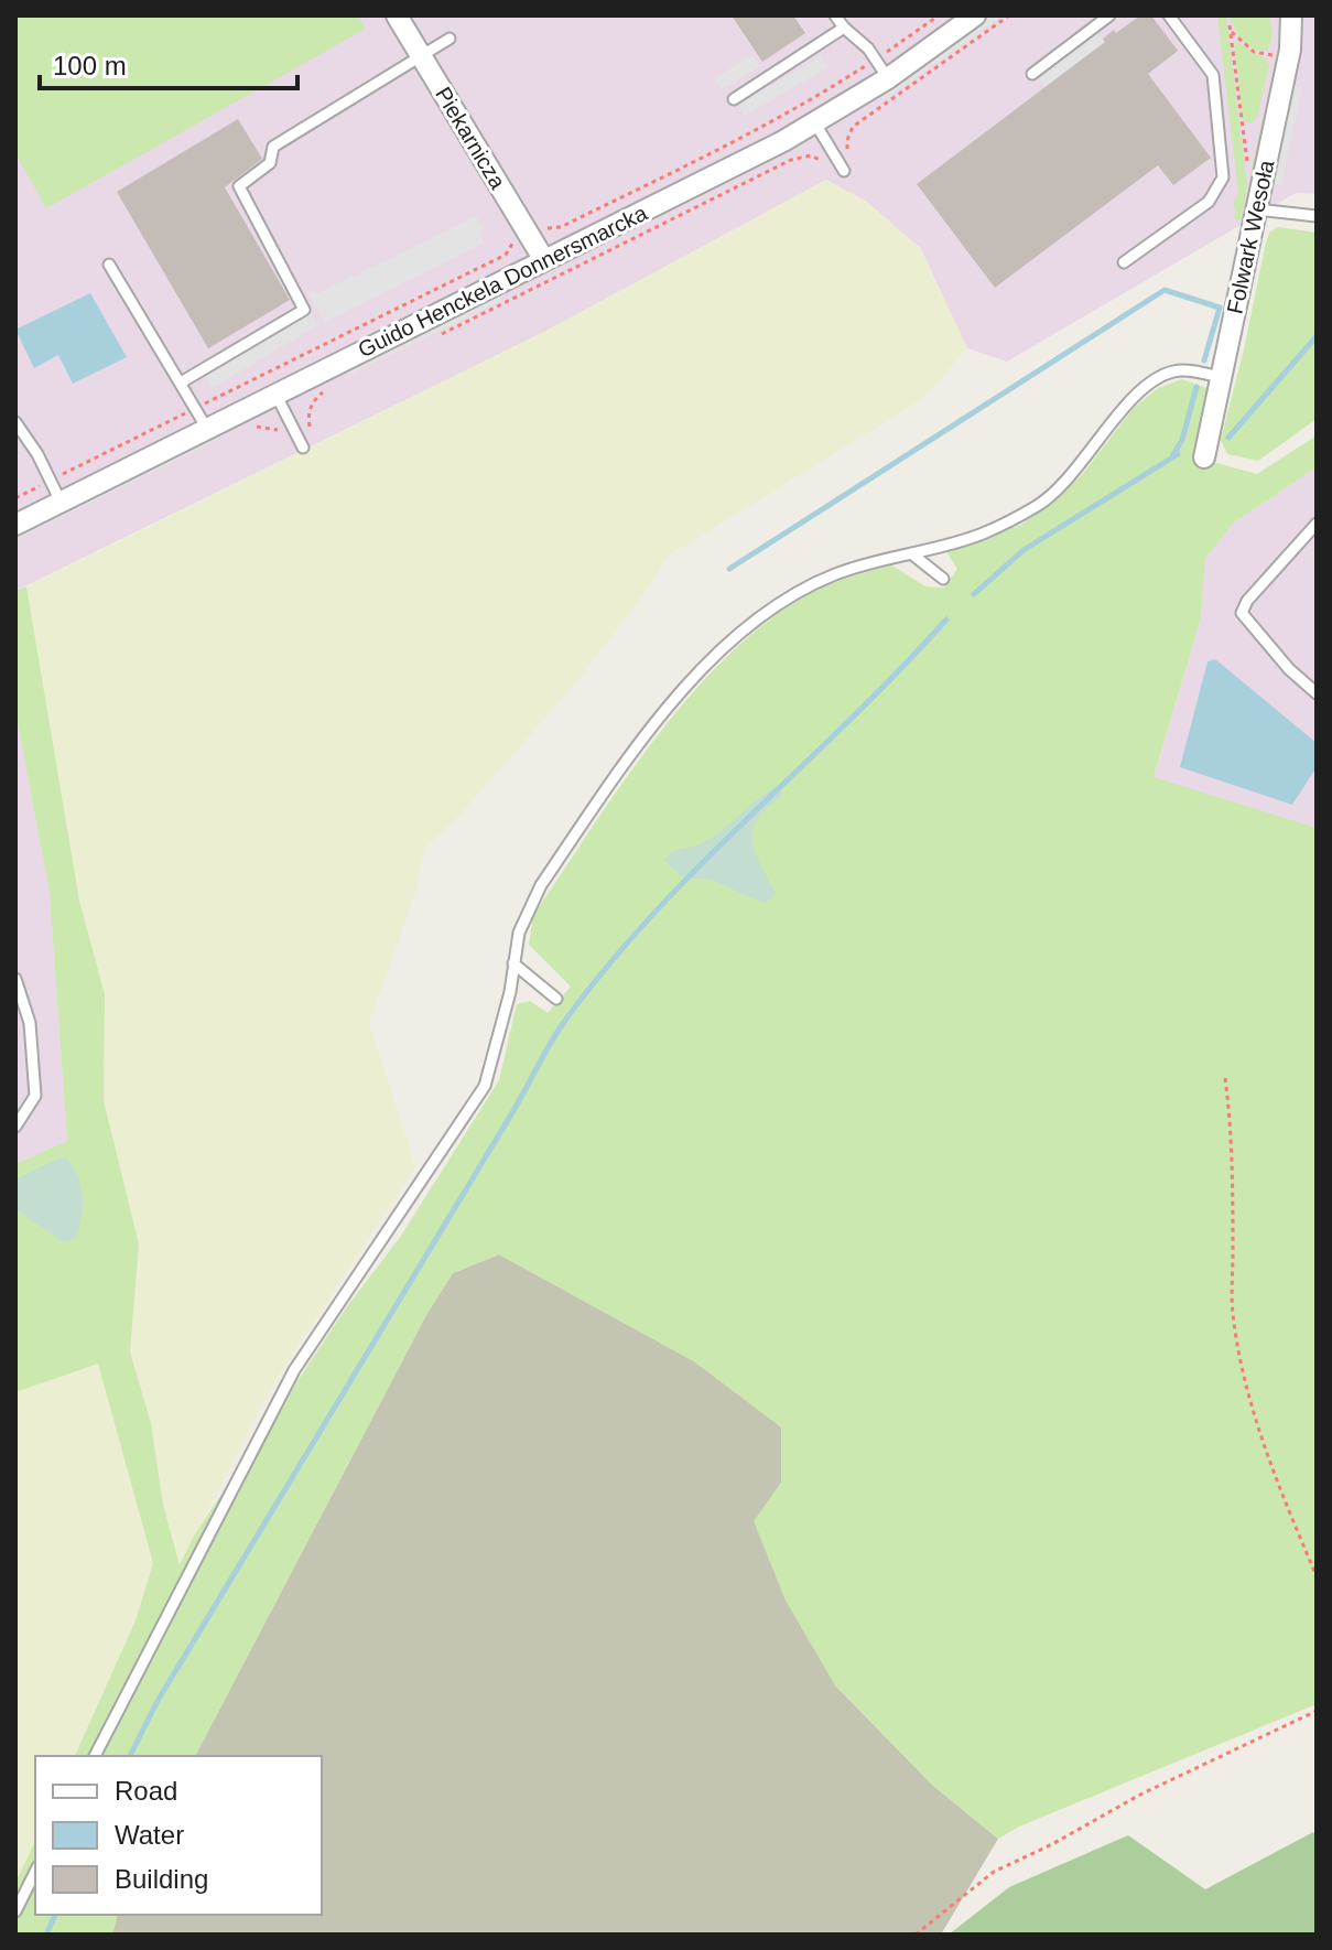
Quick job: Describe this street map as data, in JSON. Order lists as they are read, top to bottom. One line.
{"streets":{"street":["Piekarnicza","Folwark Wesoła","Guido Henckela Donnersmarcka"]},"crossings":[["Piekarnicza","Guido Henckela Donnersmarcka"]],"legend":["Road","Water","Building"],"scale_bar":"100 m"}
